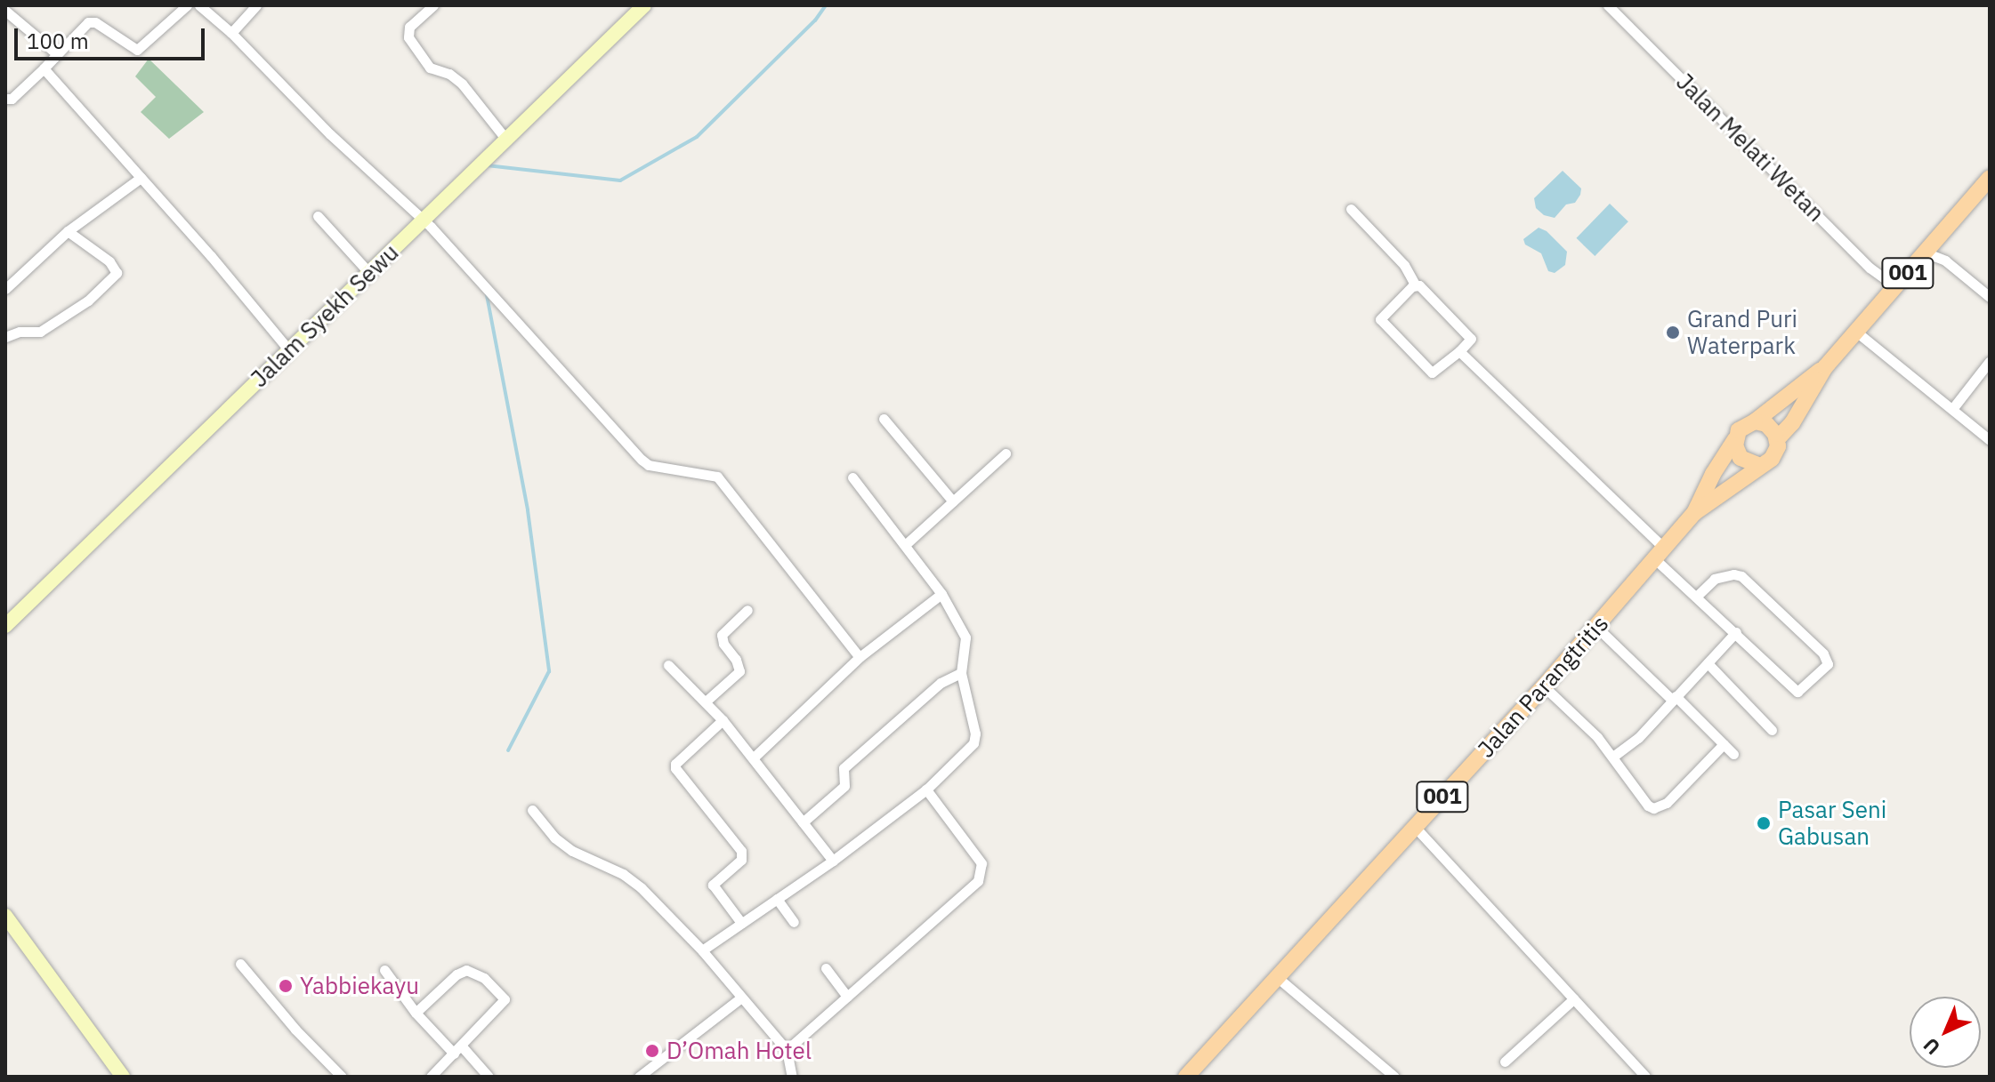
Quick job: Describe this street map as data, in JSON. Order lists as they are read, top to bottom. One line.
{"streets":{"main road":["001","Jalan Parangtritis"],"street":["Jalan Melati Wetan","Jalam Syekh Sewu"]},"crossings":[["Jalan Melati Wetan","001"],["001","Jalan Parangtritis"]],"places":["Grand Puri Waterpark","Pasar Seni Gabusan","Yabbiekayu","D’Omah Hotel"],"scale_bar":"100 m","north":"bottom left"}
